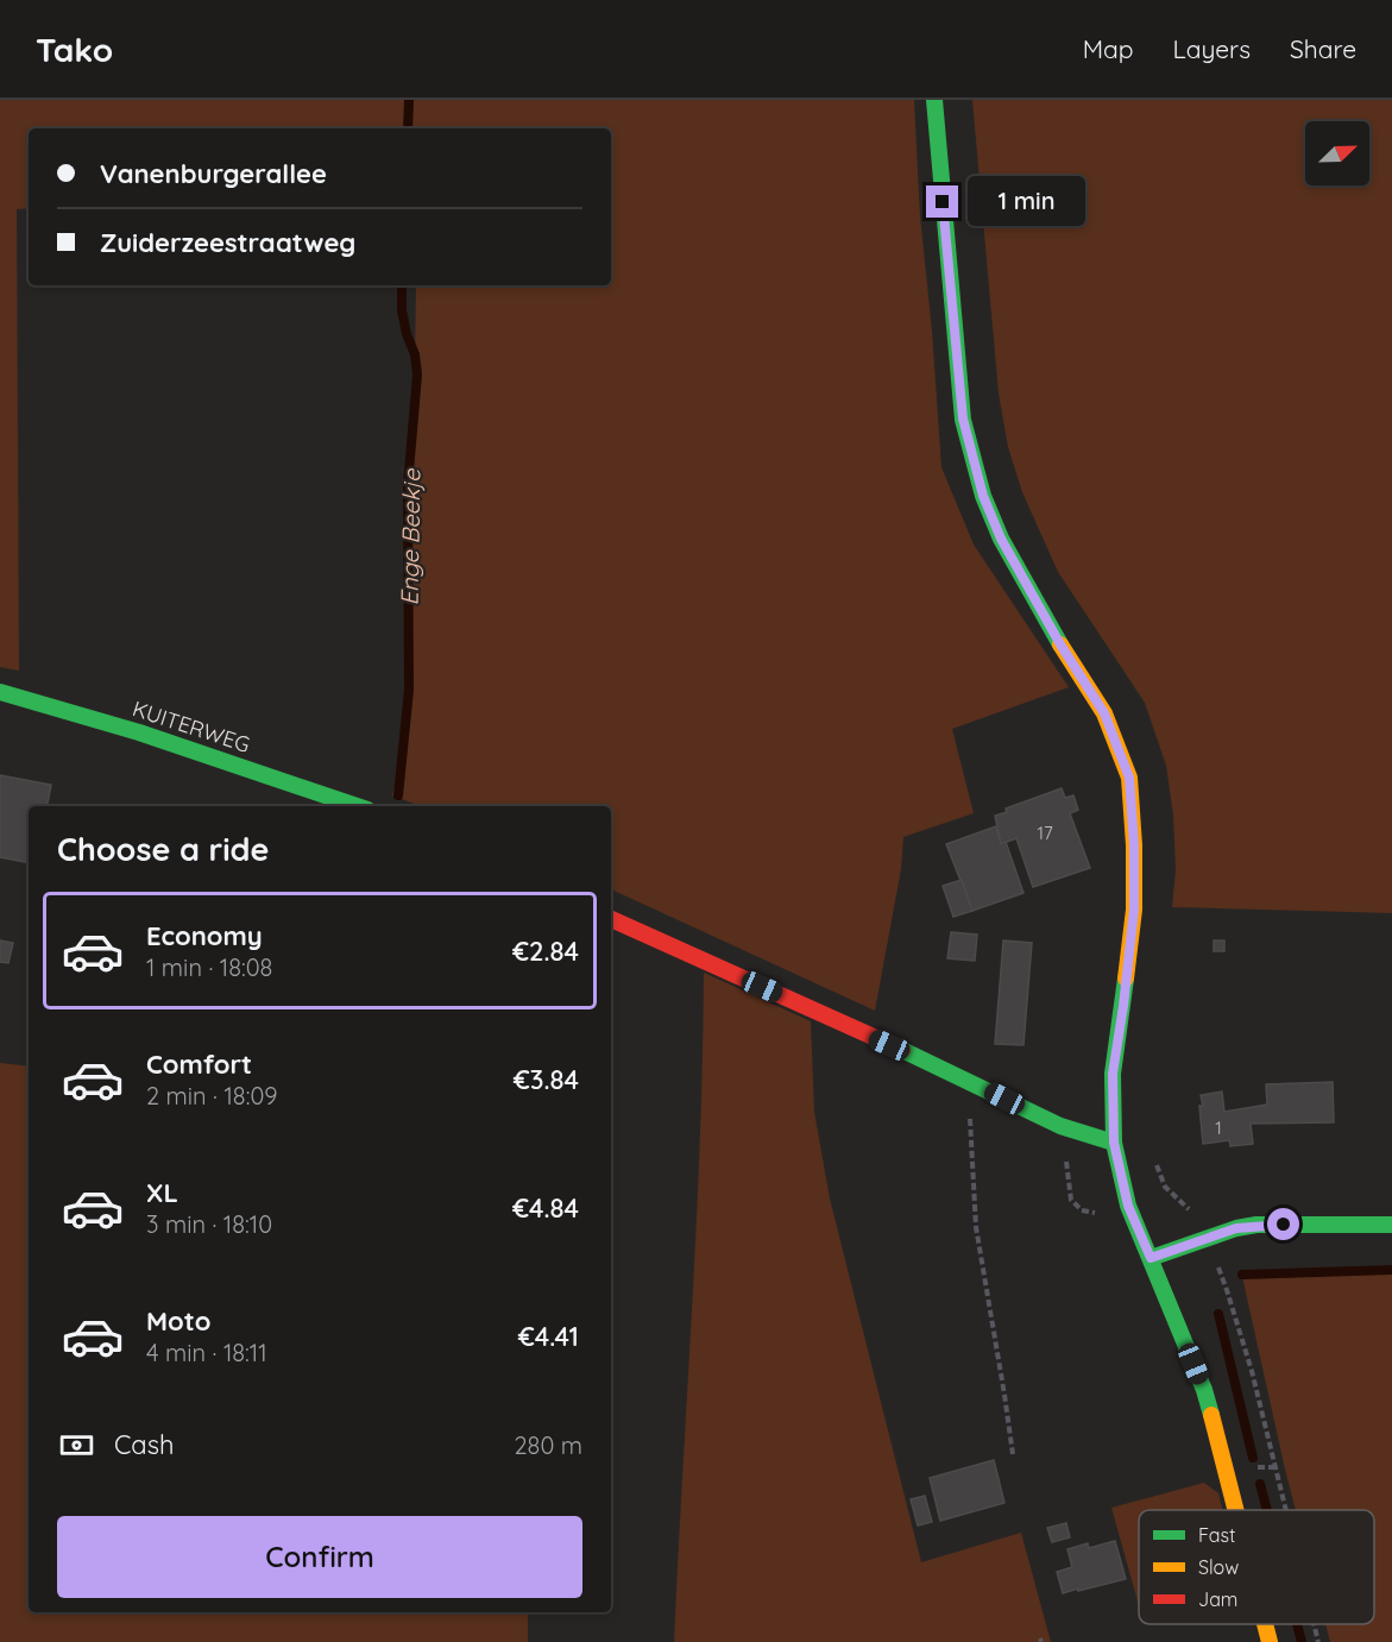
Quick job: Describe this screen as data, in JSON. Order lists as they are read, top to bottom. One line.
{"streets":{"street":["KUITERWEG"]},"water":["Enge Beekje"],"house_numbers":["17","1"],"legend":["Fast","Slow","Jam"],"north":"top right","page":{"header":"Tako","nav":["Map","Layers","Share"],"banner":["Vanenburgerallee","Zuiderzeestraatweg"],"bubble":"1 min","heading":"Choose a ride","list":[{"name":"Economy","note":"1 min · 18:08","value":"€2.84"},{"name":"Comfort","note":"2 min · 18:09","value":"€3.84"},{"name":"XL","note":"3 min · 18:10","value":"€4.84"},{"name":"Moto","note":"4 min · 18:11","value":"€4.41"}],"pay":["Cash","280 m"],"buttons":"Confirm"}}
